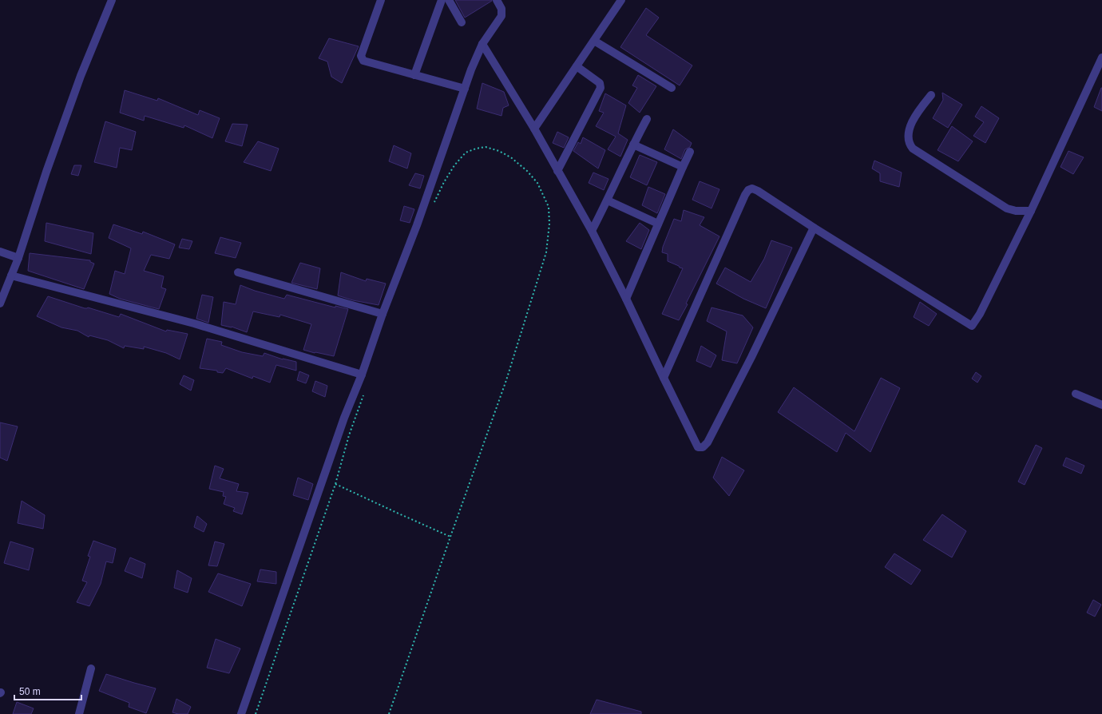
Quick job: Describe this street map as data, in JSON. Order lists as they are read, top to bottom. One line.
{"scale_bar":"50 m"}
